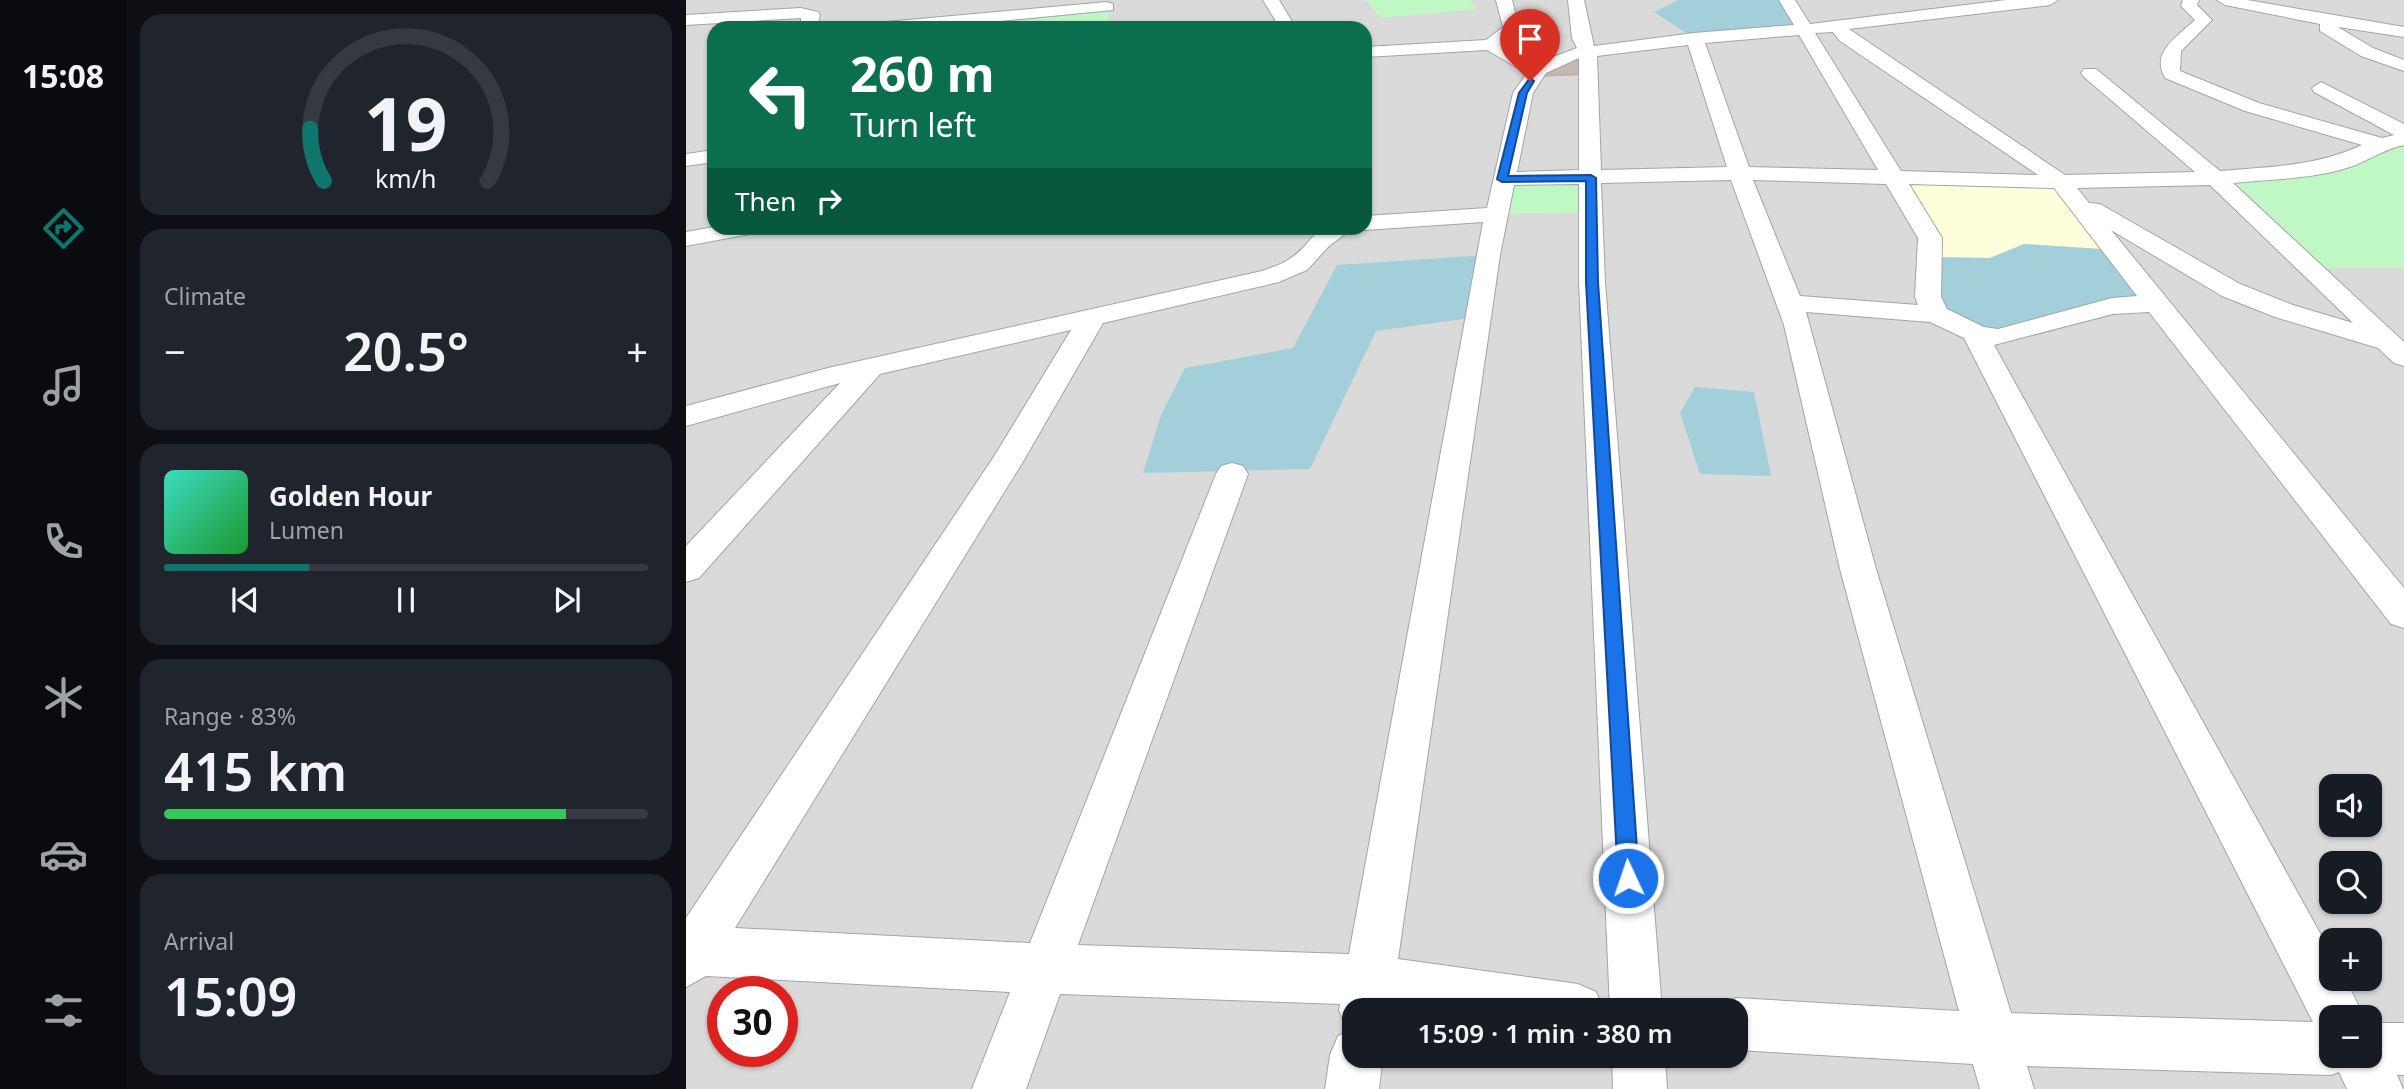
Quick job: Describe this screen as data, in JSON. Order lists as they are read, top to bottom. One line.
{"page":{"tabs":"15:08","turn":["260 m","Turn left"],"then":"Then","tile":["Climate",["Range · 83%","415 km"],["Arrival","15:09"]],"heat":["−","20.5°","+"],"song":["Golden Hour","Lumen"],"map_buttons":["+","−"],"limit":"30","trip":"15:09 · 1 min · 380 m","gauge":["19","km/h"]}}
